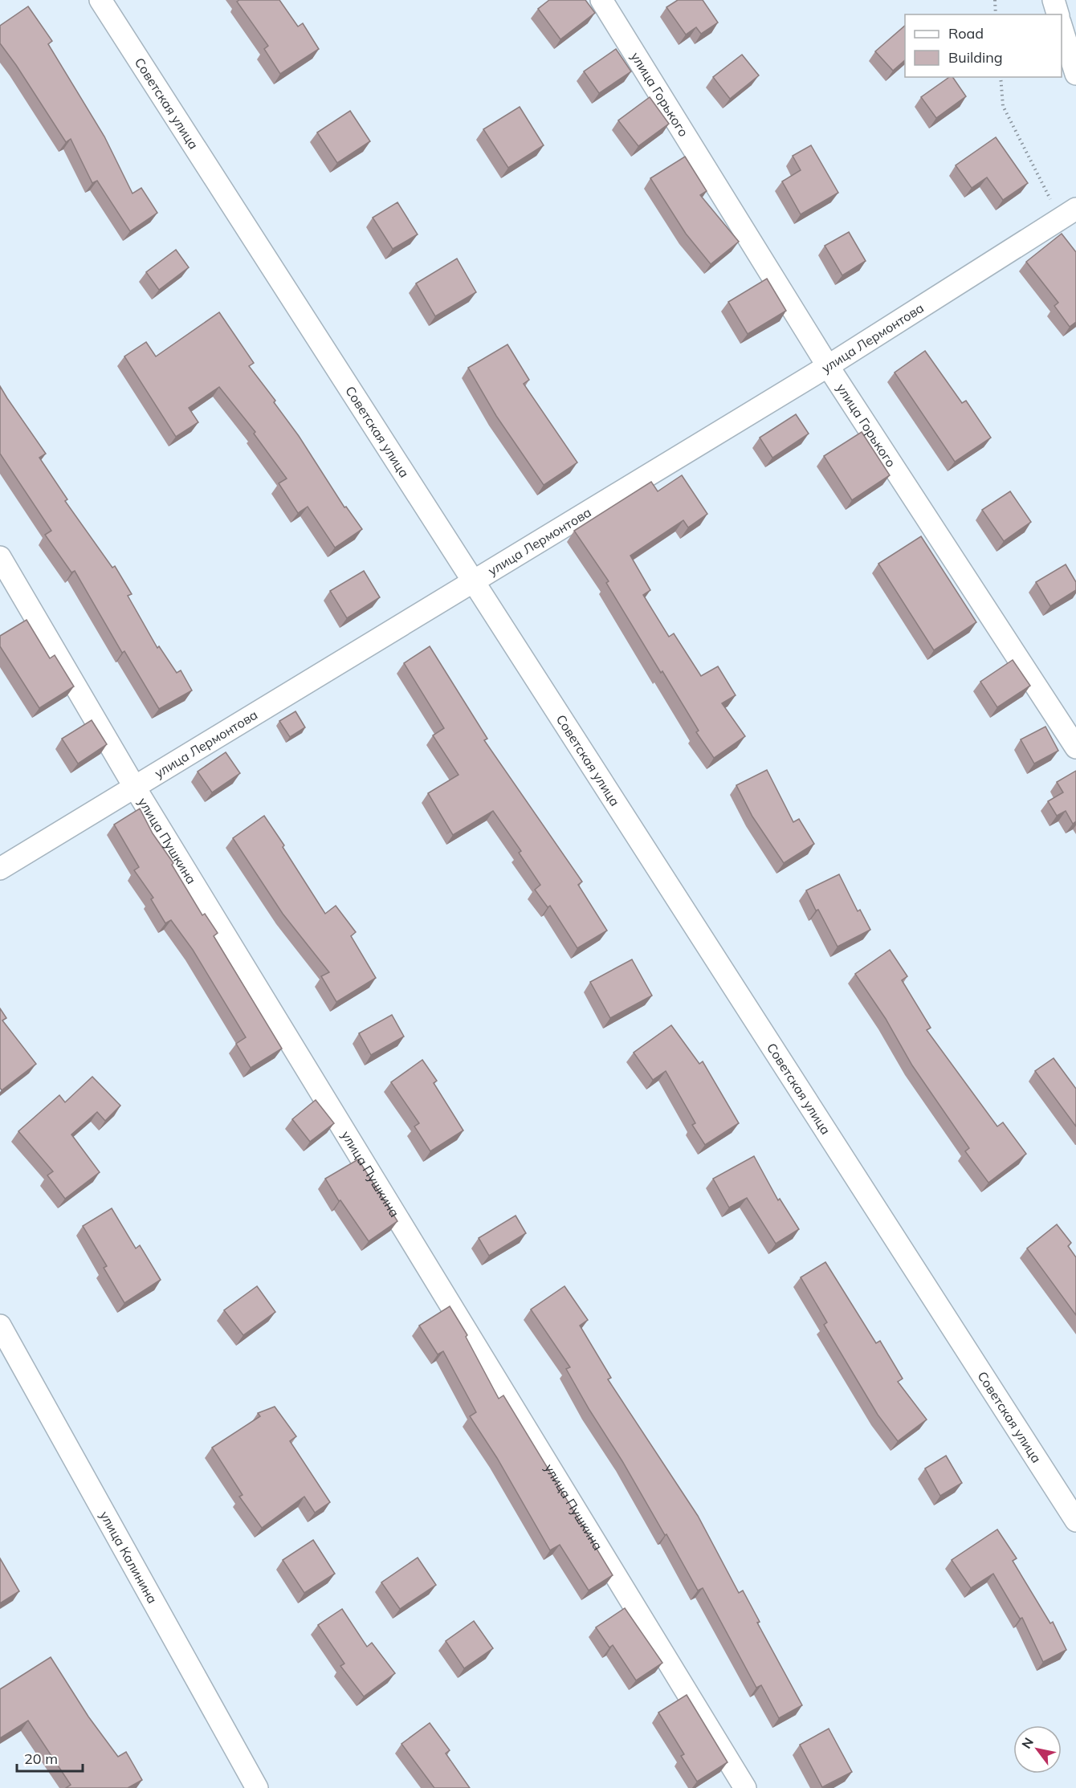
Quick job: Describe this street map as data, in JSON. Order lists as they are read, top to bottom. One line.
{"streets":{"street":["улица Горького","Советская улица","улица Лермонтова","улица Пушкина","улица Калинина"]},"crossings":[["улица Горького","улица Лермонтова"],["Советская улица","улица Лермонтова"],["улица Лермонтова","улица Пушкина"]],"legend":["Road","Building"],"scale_bar":"20 m","north":"top left"}
